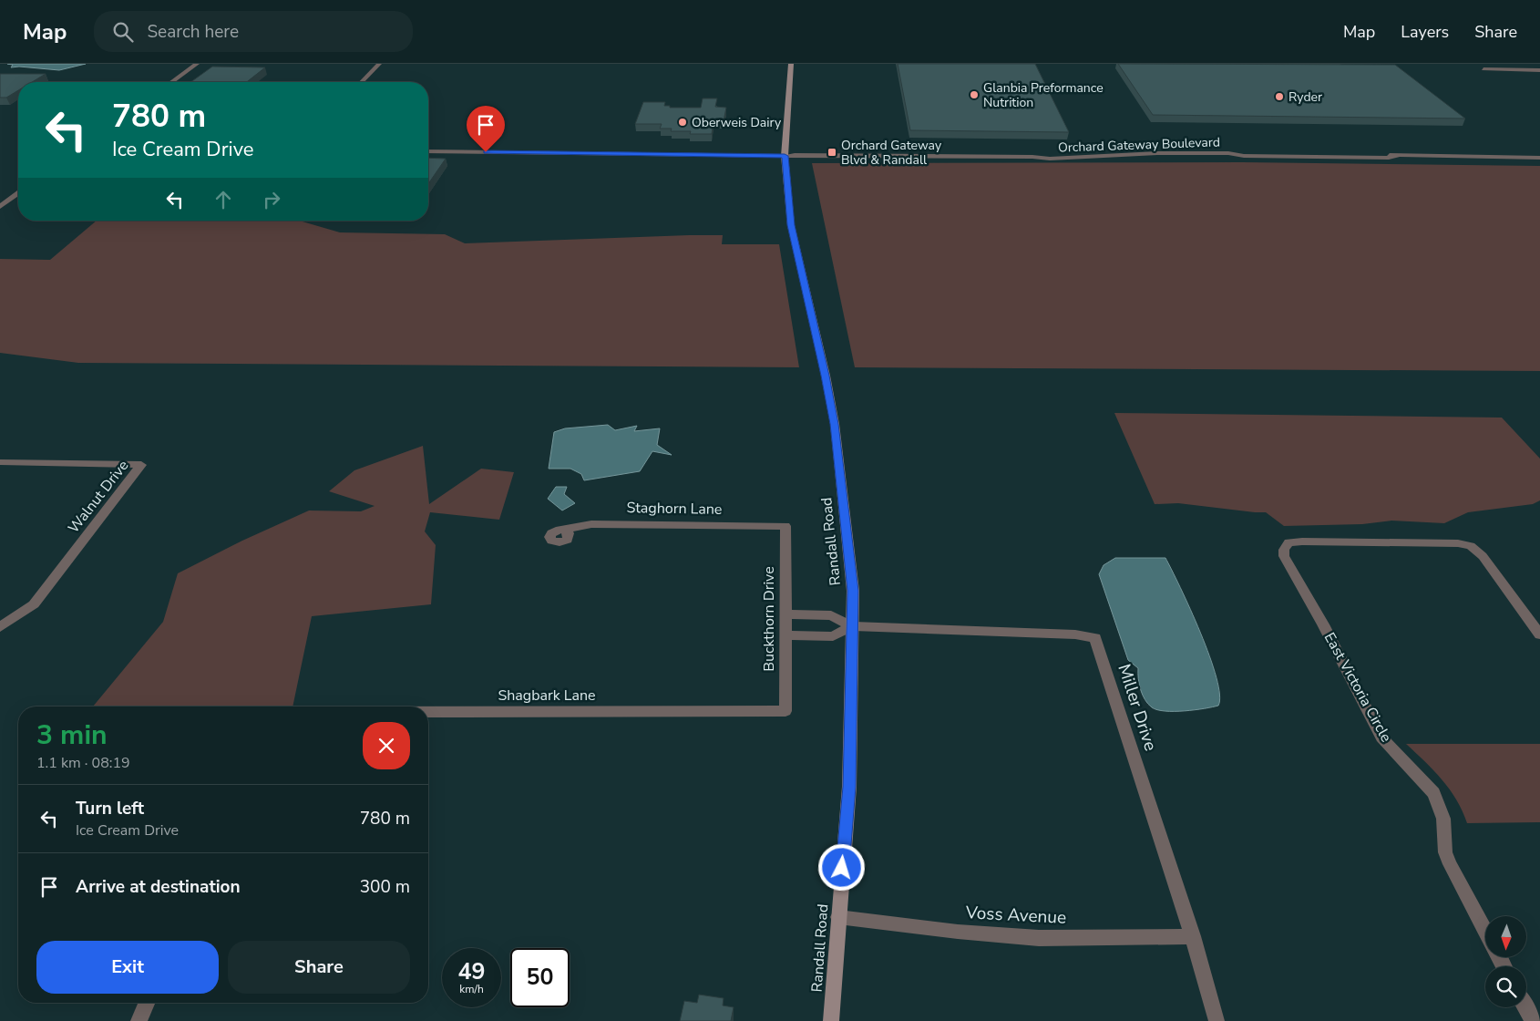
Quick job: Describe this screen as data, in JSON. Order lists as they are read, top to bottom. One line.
{"streets":{"main road":["Randall Road"],"street":["Orchard Gateway Boulevard","Walnut Drive","Staghorn Lane","Buckthorn Drive","East Victoria Circle","Shagbark Lane","Miller Drive","Voss Avenue"]},"crossings":[["Orchard Gateway Boulevard","Randall Road"],["Staghorn Lane","Buckthorn Drive"],["Randall Road","Miller Drive"],["Randall Road","Voss Avenue"],["Buckthorn Drive","Shagbark Lane"],["Miller Drive","Voss Avenue"]],"places":{"other":["Glanbia Preformance Nutrition","Ryder","Oberweis Dairy"],"transit":["Orchard Gateway Blvd & Randall"]},"north":"bottom","page":{"header":"Map","search":"Search here","nav":["Map","Layers","Share"],"turn":["780 m","Ice Cream Drive"],"heading":["3 min","1.1 km · 08:19"],"list":[{"name":"Turn left","note":"Ice Cream Drive","value":"780 m"},{"name":"Arrive at destination","value":"300 m"}],"buttons":["Exit","Share"],"speed":"49 km/h","limit":"50"}}
